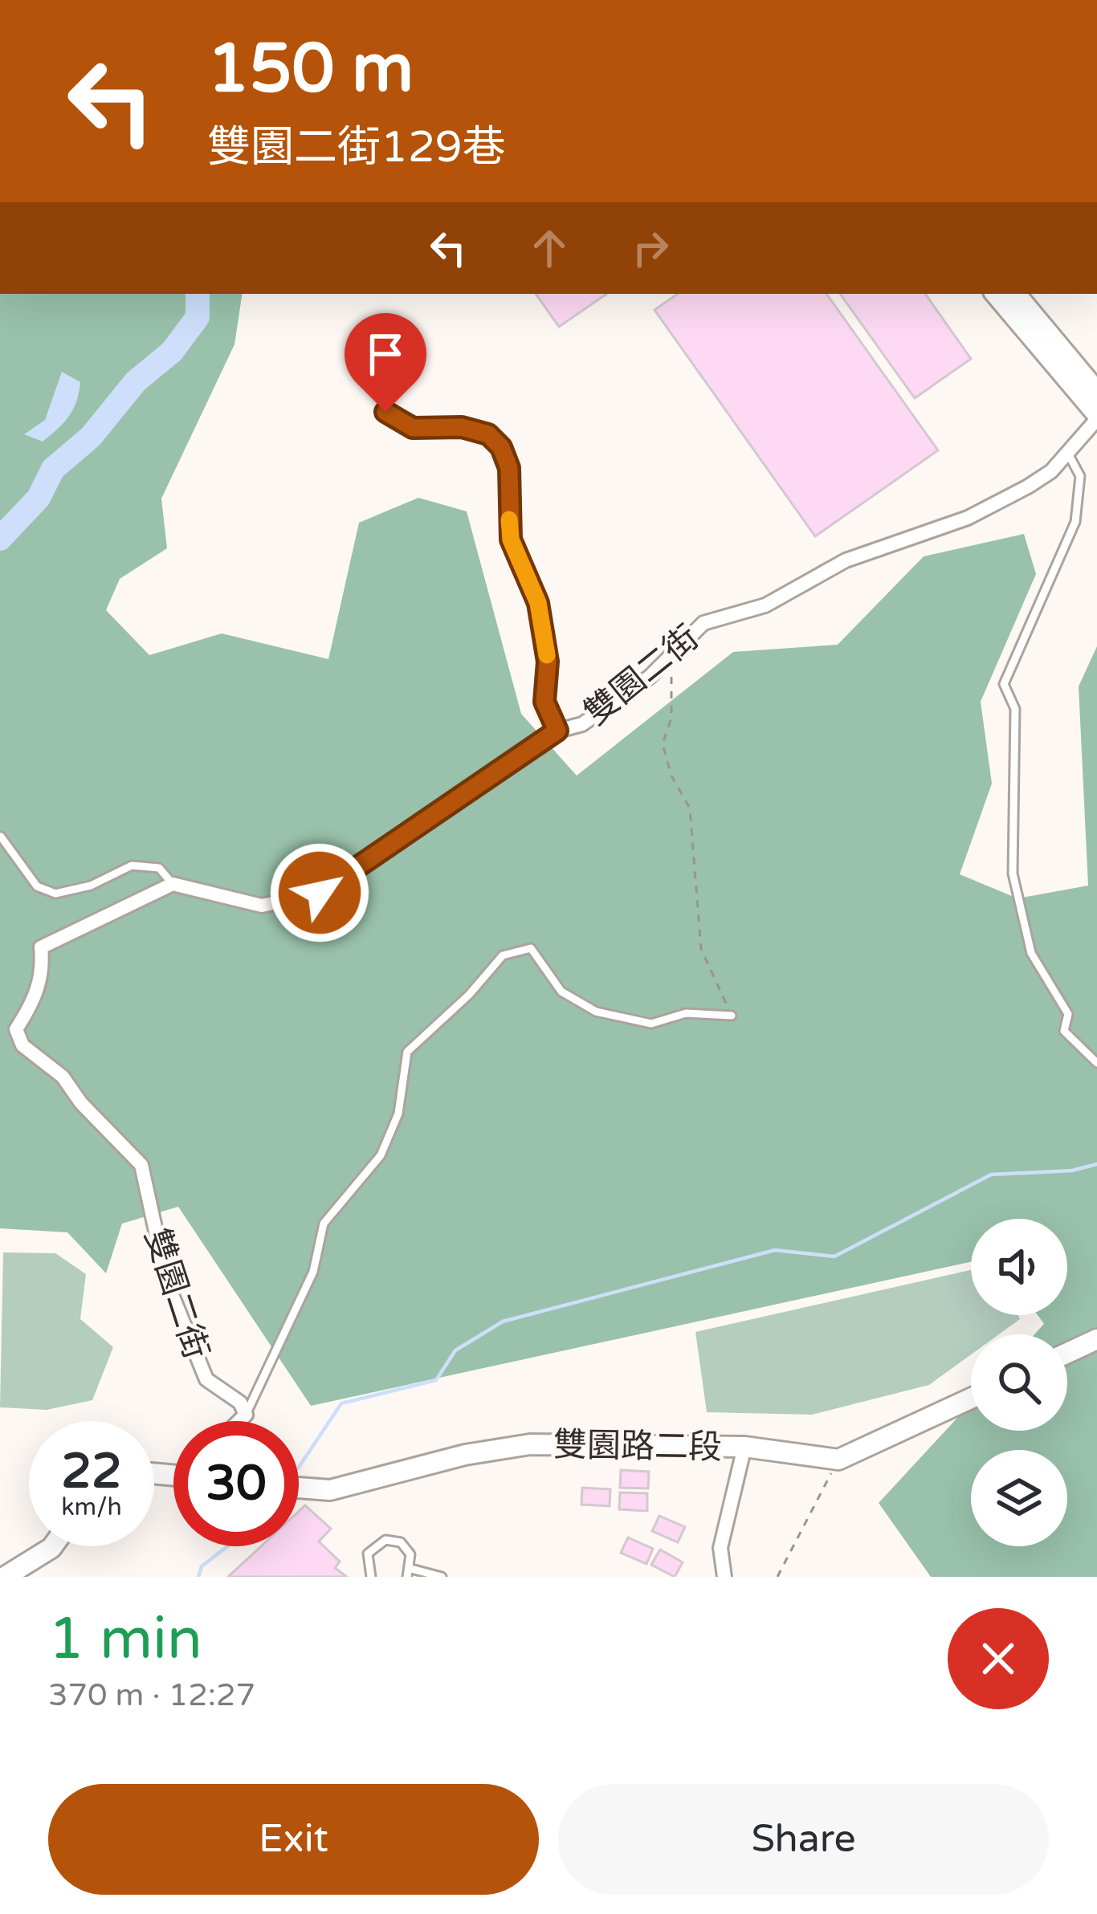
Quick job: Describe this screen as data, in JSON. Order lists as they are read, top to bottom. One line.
{"streets":{"street":["雙園二街","雙園路二段"]},"page":{"turn":["150 m","雙園二街129巷"],"speed":"22 km/h","limit":"30","heading":["1 min","370 m · 12:27"],"buttons":["Exit","Share"]}}
